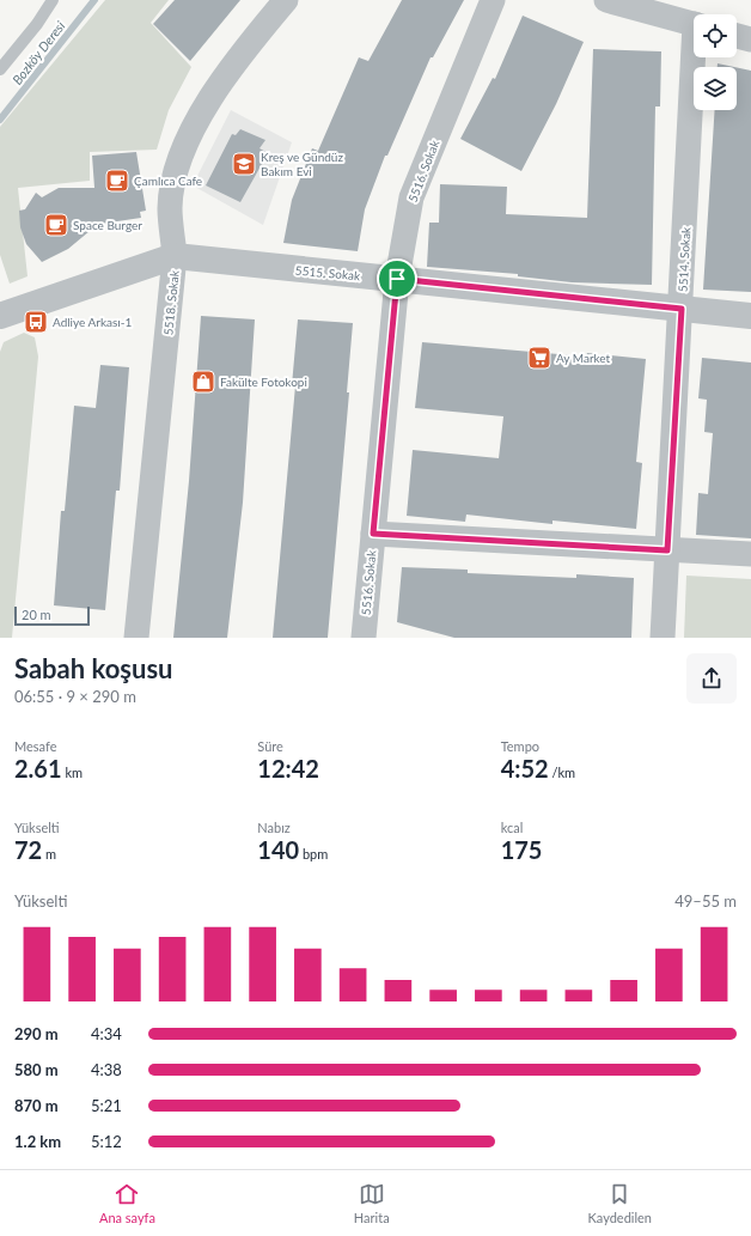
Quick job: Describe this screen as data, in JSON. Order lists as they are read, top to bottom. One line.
{"streets":{"street":["5516. Sokak","5514. Sokak","5515. Sokak","5518. Sokak"]},"crossings":[["5516. Sokak","5515. Sokak"],["5514. Sokak","5515. Sokak"],["5515. Sokak","5518. Sokak"]],"water":["Bozköy Deresi"],"places":{"school or university":["Kreş ve Gündüz Bakım Evi"],"cafe":["Çamlıca Cafe","Space Burger"],"bus stop":["Adliye Arkası-1"],"supermarket":["Ay Market"],"shop":["Fakülte Fotokopi"]},"scale_bar":"20 m","page":{"scale":"20 m","heading":["Sabah koşusu","06:55 · 9 × 290 m"],"stats":[["Mesafe","2.61 km"],["Süre","12:42"],["Tempo","4:52 /km"],["Yükselti","72 m"],["Nabız","140 bpm"],["kcal","175"]],"chart":["Yükselti","49–55 m"],"list":[{"name":"290 m","note":"4:34"},{"name":"580 m","note":"4:38"},{"name":"870 m","note":"5:21"},{"name":"1.2 km","note":"5:12"}],"tabs":["Ana sayfa","Harita","Kaydedilen"]}}
